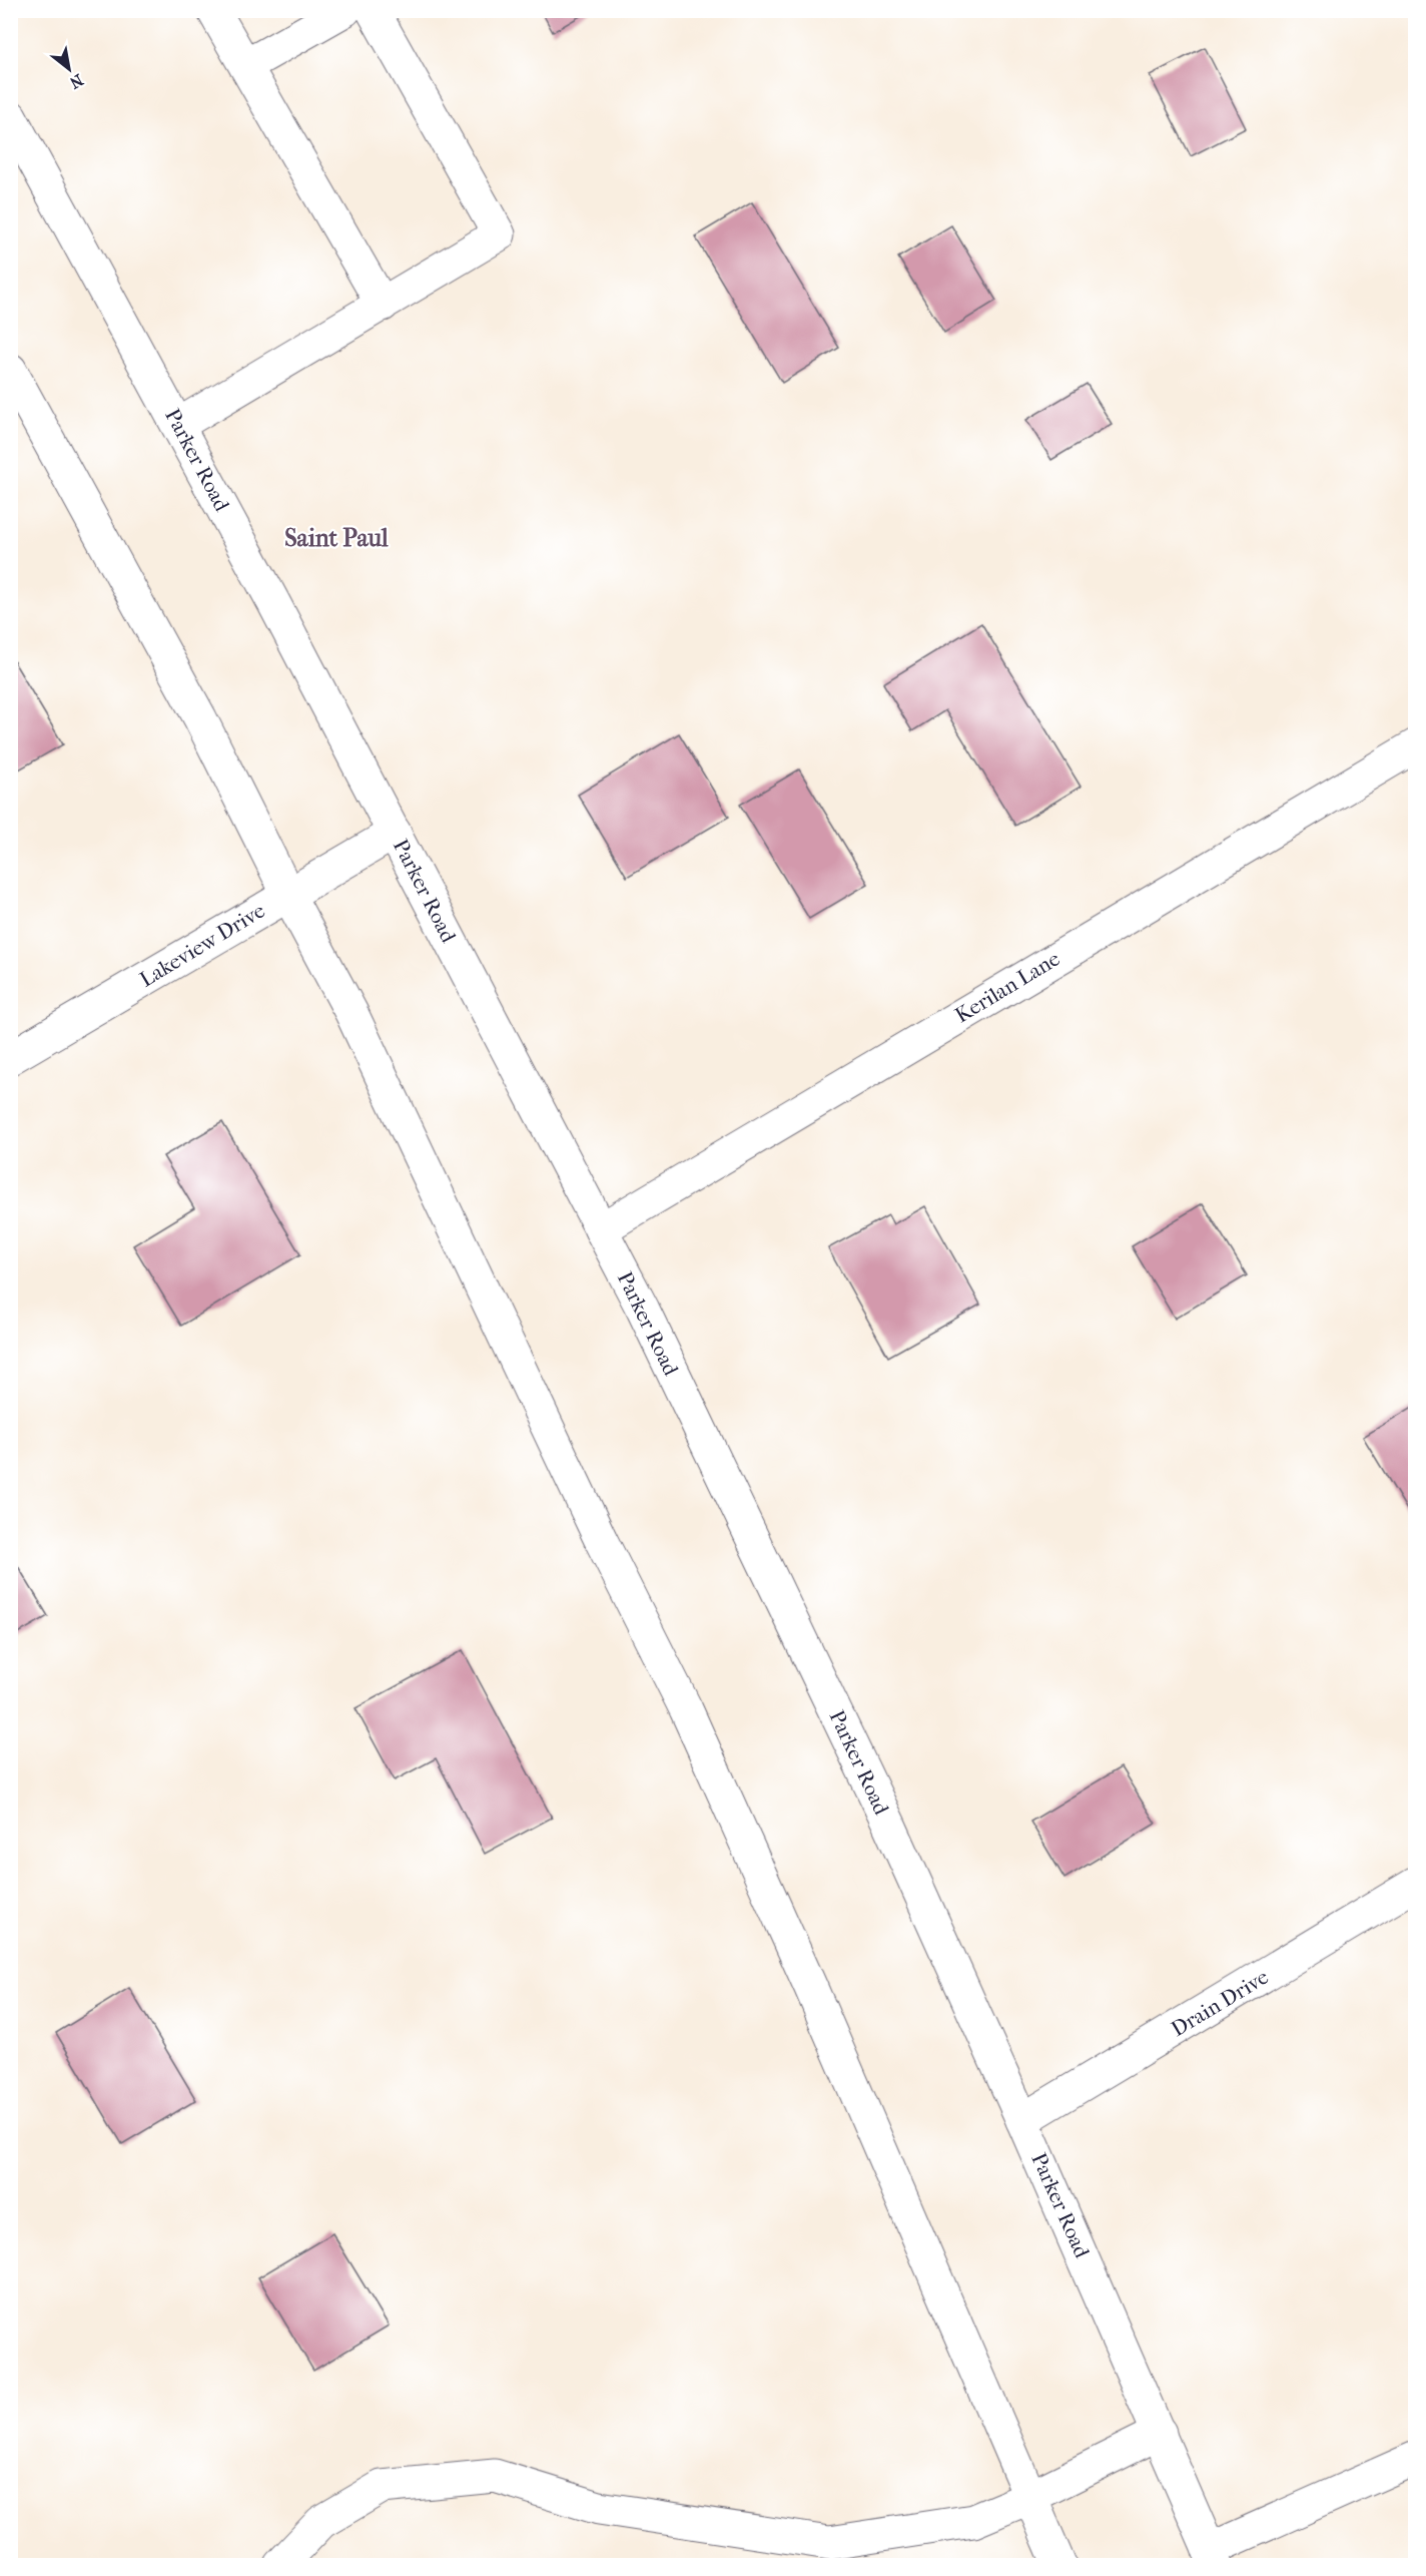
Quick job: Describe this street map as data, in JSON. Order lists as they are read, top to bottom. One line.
{"streets":{"main road":["Parker Road","Lakeview Drive","Kerilan Lane","Drain Drive"]},"crossings":[["Parker Road","Lakeview Drive"],["Parker Road","Kerilan Lane"],["Parker Road","Drain Drive"]],"districts":["Saint Paul"],"north":"bottom right"}
